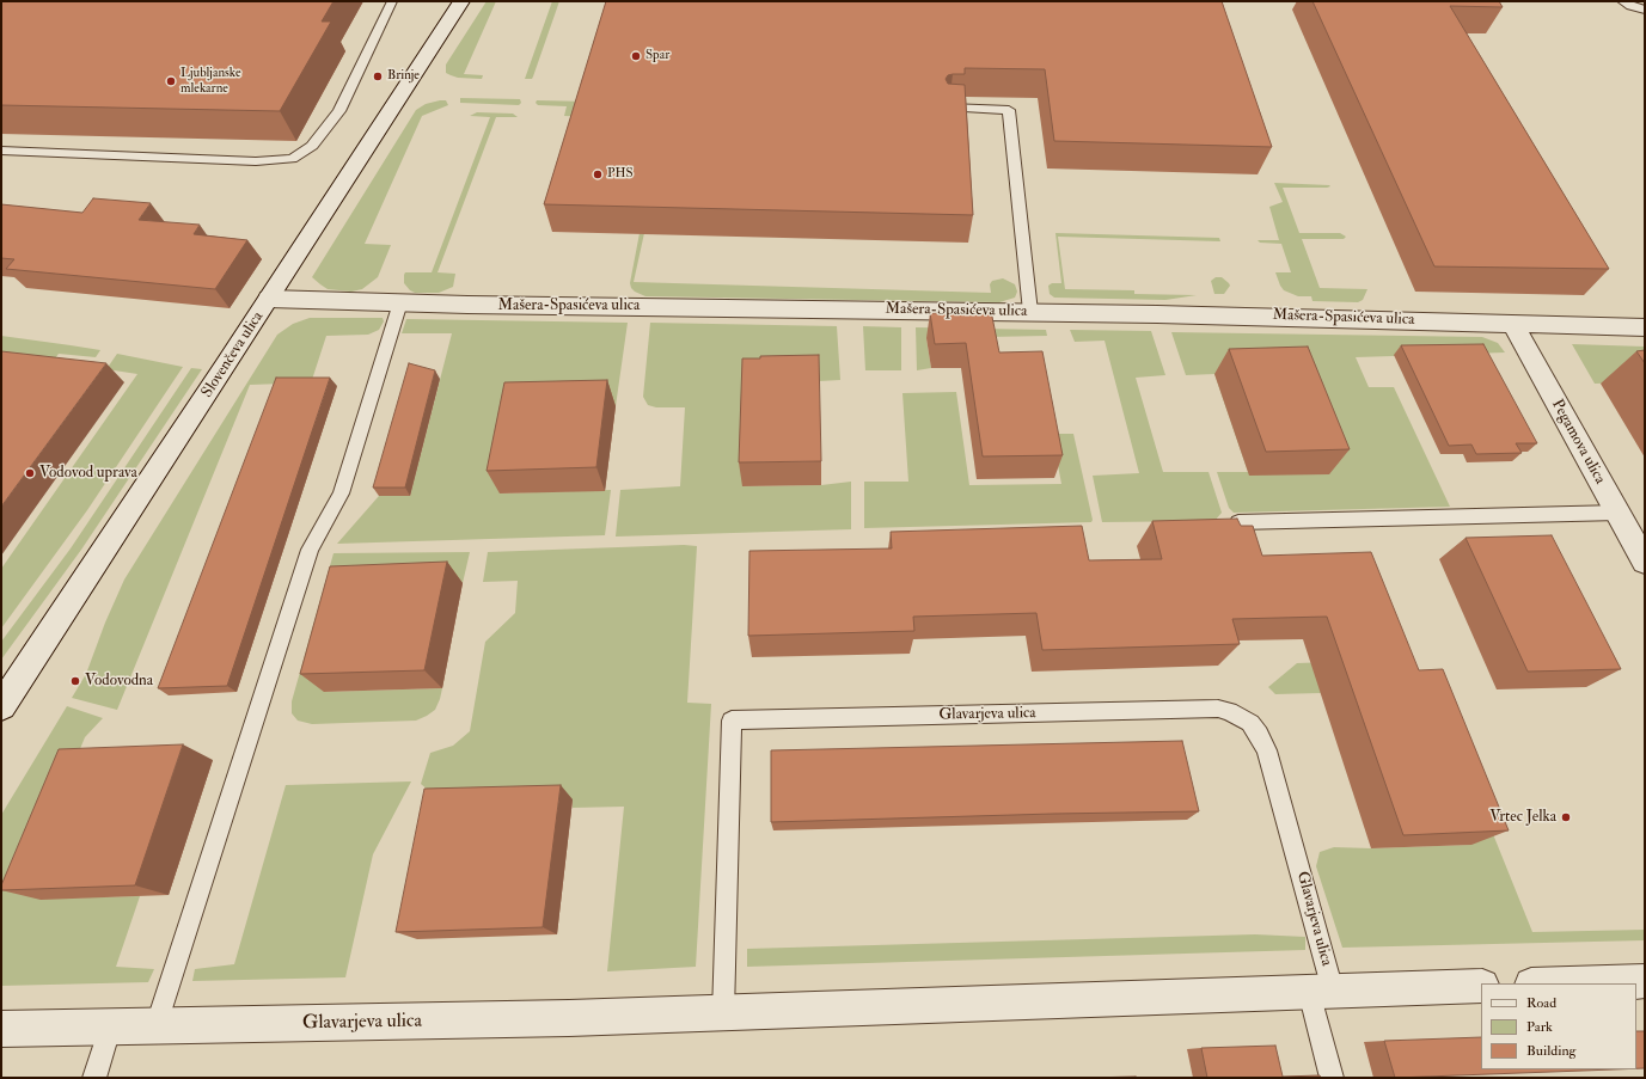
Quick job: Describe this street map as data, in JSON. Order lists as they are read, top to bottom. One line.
{"streets":{"street":["Mašera-Spasićeva ulica","Slovenčeva ulica","Pegamova ulica","Glavarjeva ulica"]},"crossings":[["Mašera-Spasićeva ulica","Slovenčeva ulica"],["Mašera-Spasićeva ulica","Pegamova ulica"]],"places":["Spar","Brinje","Ljubljanske mlekarne","PHS","Vodovod uprava","Vodovodna","Vrtec Jelka"],"legend":["Road","Park","Building"]}
